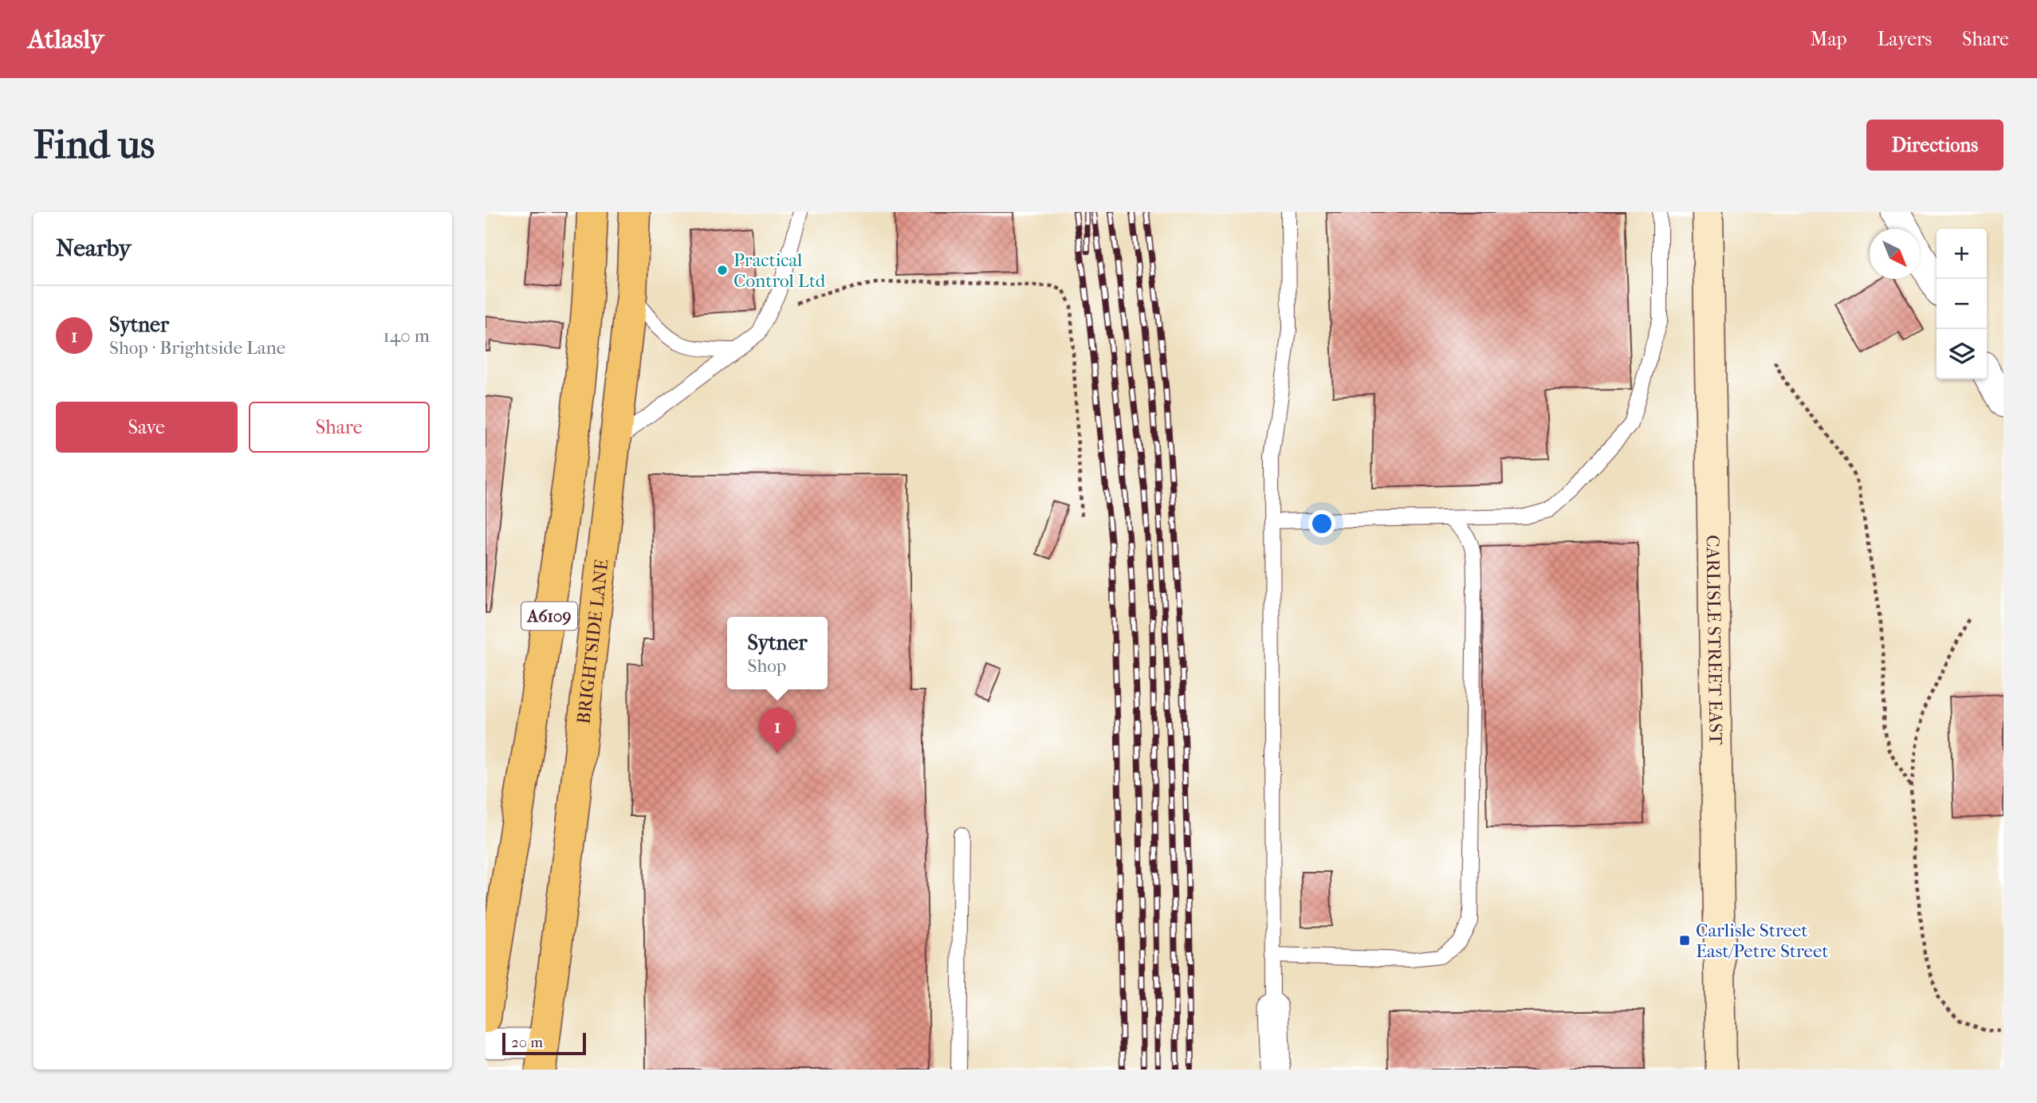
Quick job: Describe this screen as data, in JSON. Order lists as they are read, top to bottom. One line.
{"streets":{"main road":["A6109","CARLISLE STREET EAST","BRIGHTSIDE LANE"]},"places":{"other":["Practical Control Ltd"],"transit":["Carlisle Street East/Petre Street"]},"scale_bar":"20 m","north":"bottom right","page":{"header":"Atlasly","nav":["Map","Layers","Share"],"buttons":["Directions",["Save","Share"]],"title":"Find us","heading":"Nearby","map_buttons":["+","−"],"list":[{"mark":"1","name":"Sytner","note":"Shop · Brightside Lane","value":"140 m"}],"popup":["Sytner","Shop"],"pins":"1","scale":"20 m"}}
